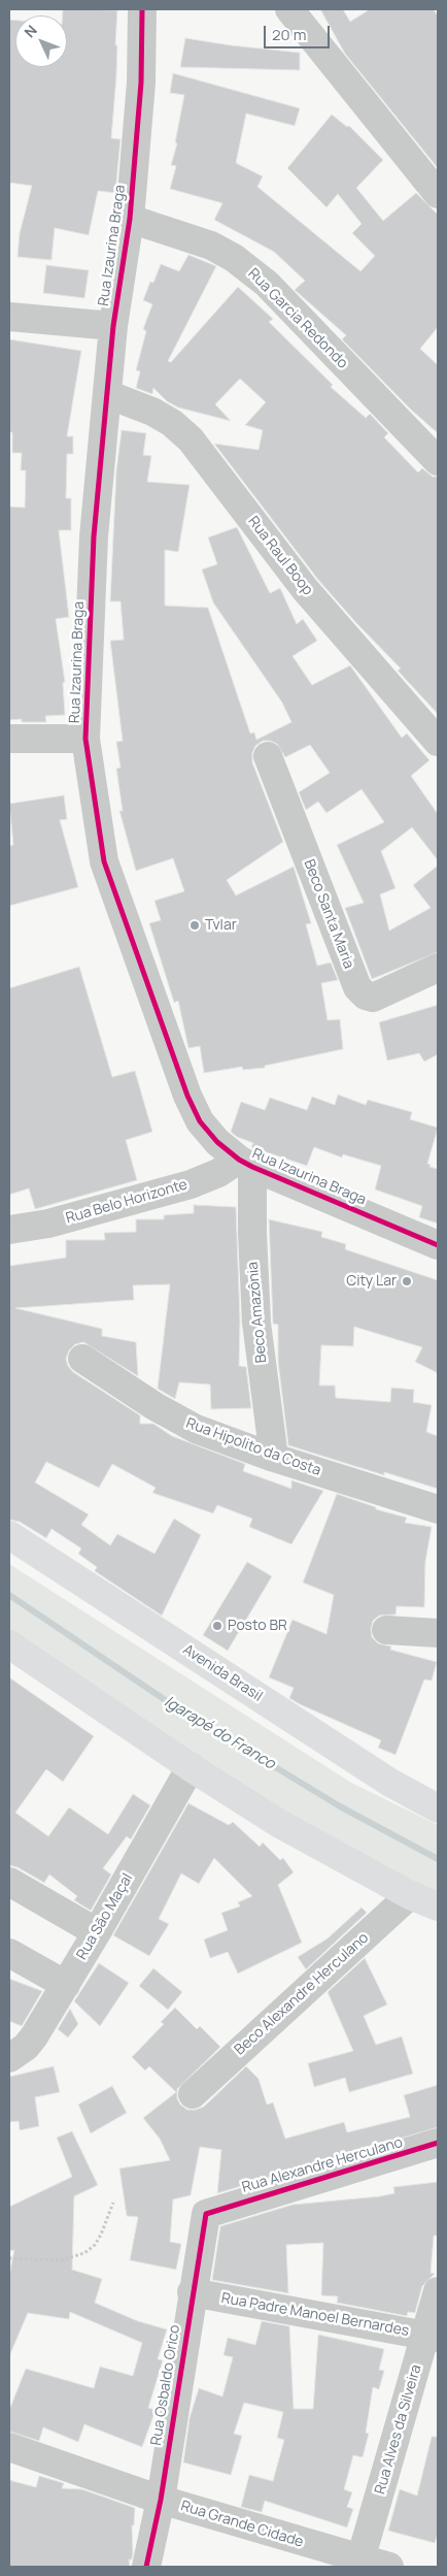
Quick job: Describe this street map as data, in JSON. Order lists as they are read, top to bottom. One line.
{"streets":{"highway":["Avenida Brasil"],"street":["Rua Izaurina Braga","Rua Garcia Redondo","Rua Raul Boop","Beco Santa Maria","Rua Belo Horizonte","Beco Amazônia","Rua Hipolito da Costa","Rua São Maçal","Beco Alexandre Herculano","Rua Alexandre Herculano","Rua Padre Manoel Bernardes","Rua Osbaldo Orico","Rua Alves da Silveira","Rua Grande Cidade"]},"crossings":[["Rua Izaurina Braga","Rua Garcia Redondo"],["Rua Izaurina Braga","Rua Raul Boop"],["Rua Izaurina Braga","Rua Belo Horizonte"],["Rua Izaurina Braga","Beco Amazônia"],["Rua Belo Horizonte","Beco Amazônia"],["Beco Amazônia","Rua Hipolito da Costa"],["Rua Alexandre Herculano","Rua Osbaldo Orico"],["Rua Padre Manoel Bernardes","Rua Osbaldo Orico"],["Rua Padre Manoel Bernardes","Rua Alves da Silveira"],["Rua Osbaldo Orico","Rua Grande Cidade"],["Rua Alves da Silveira","Rua Grande Cidade"]],"water":["Igarapé do Franco"],"places":["Tvlar","City Lar","Posto BR"],"scale_bar":"20 m","north":"top left"}
